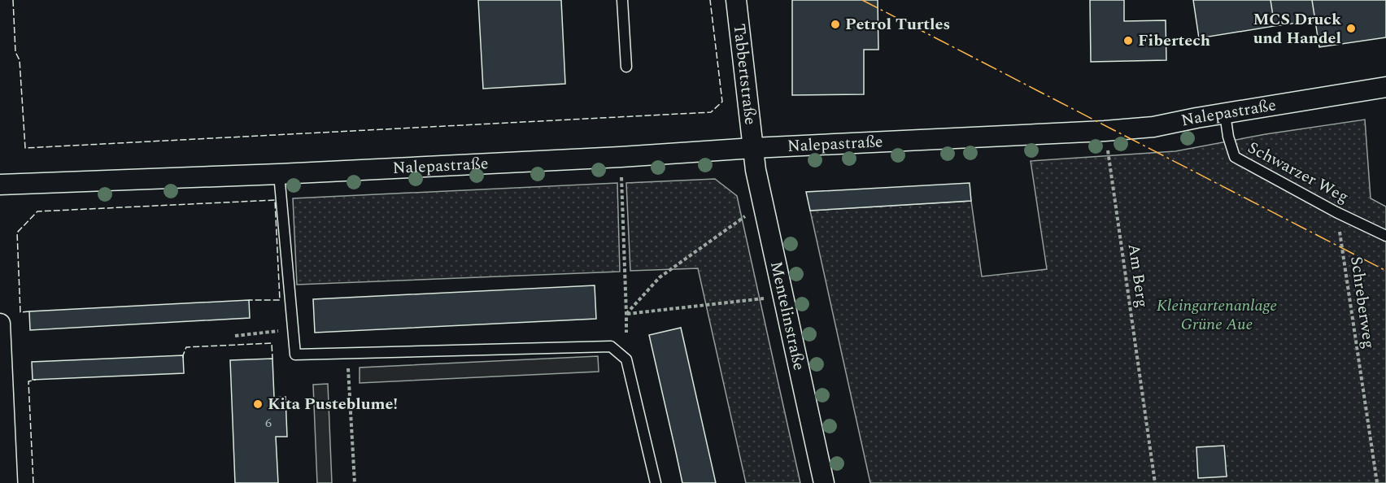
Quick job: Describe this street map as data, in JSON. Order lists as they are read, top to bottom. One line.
{"streets":{"street":["Tabbertstraße","Nalepastraße","Mentelinstraße"],"lane":["Schwarzer Weg"],"path":["Am Berg","Schreberweg"]},"crossings":[["Tabbertstraße","Nalepastraße"],["Tabbertstraße","Mentelinstraße"],["Nalepastraße","Schwarzer Weg"],["Nalepastraße","Am Berg"],["Nalepastraße","Mentelinstraße"],["Schwarzer Weg","Schreberweg"]],"parks":["Kleingartenanlage Grüne Aue"],"places":["Petrol Turtles","MCS Druck und Handel","Fibertech","Kita Pusteblume!"],"house_numbers":["6"]}
